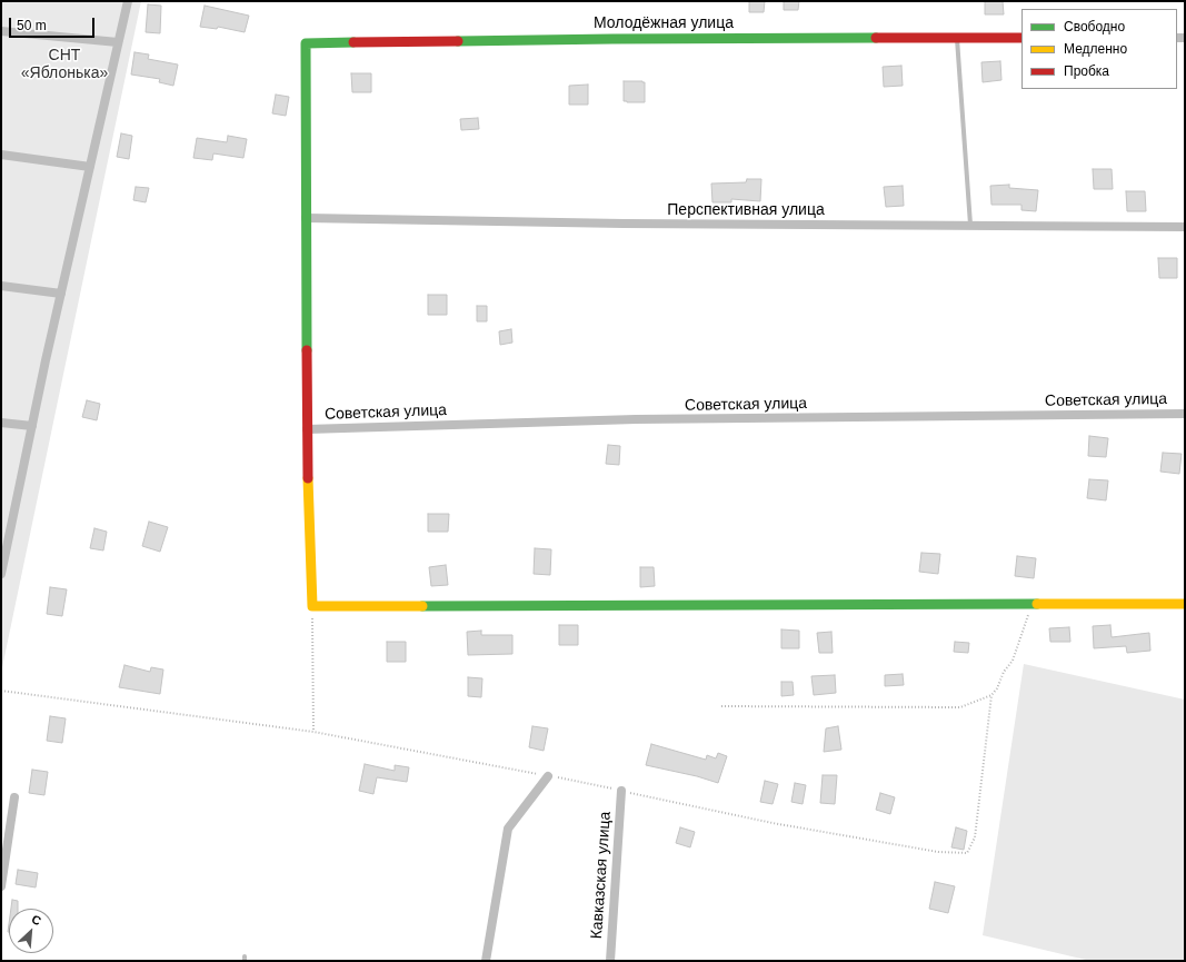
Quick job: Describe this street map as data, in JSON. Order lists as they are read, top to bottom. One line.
{"streets":{"street":["Молодёжная улица","Перспективная улица","Советская улица","Кавказская улица"]},"crossings":[["Молодёжная улица","Перспективная улица"]],"parks":["СНТ «Яблонька»"],"legend":["Свободно","Медленно","Пробка"],"scale_bar":"50 m","north":"top right"}
